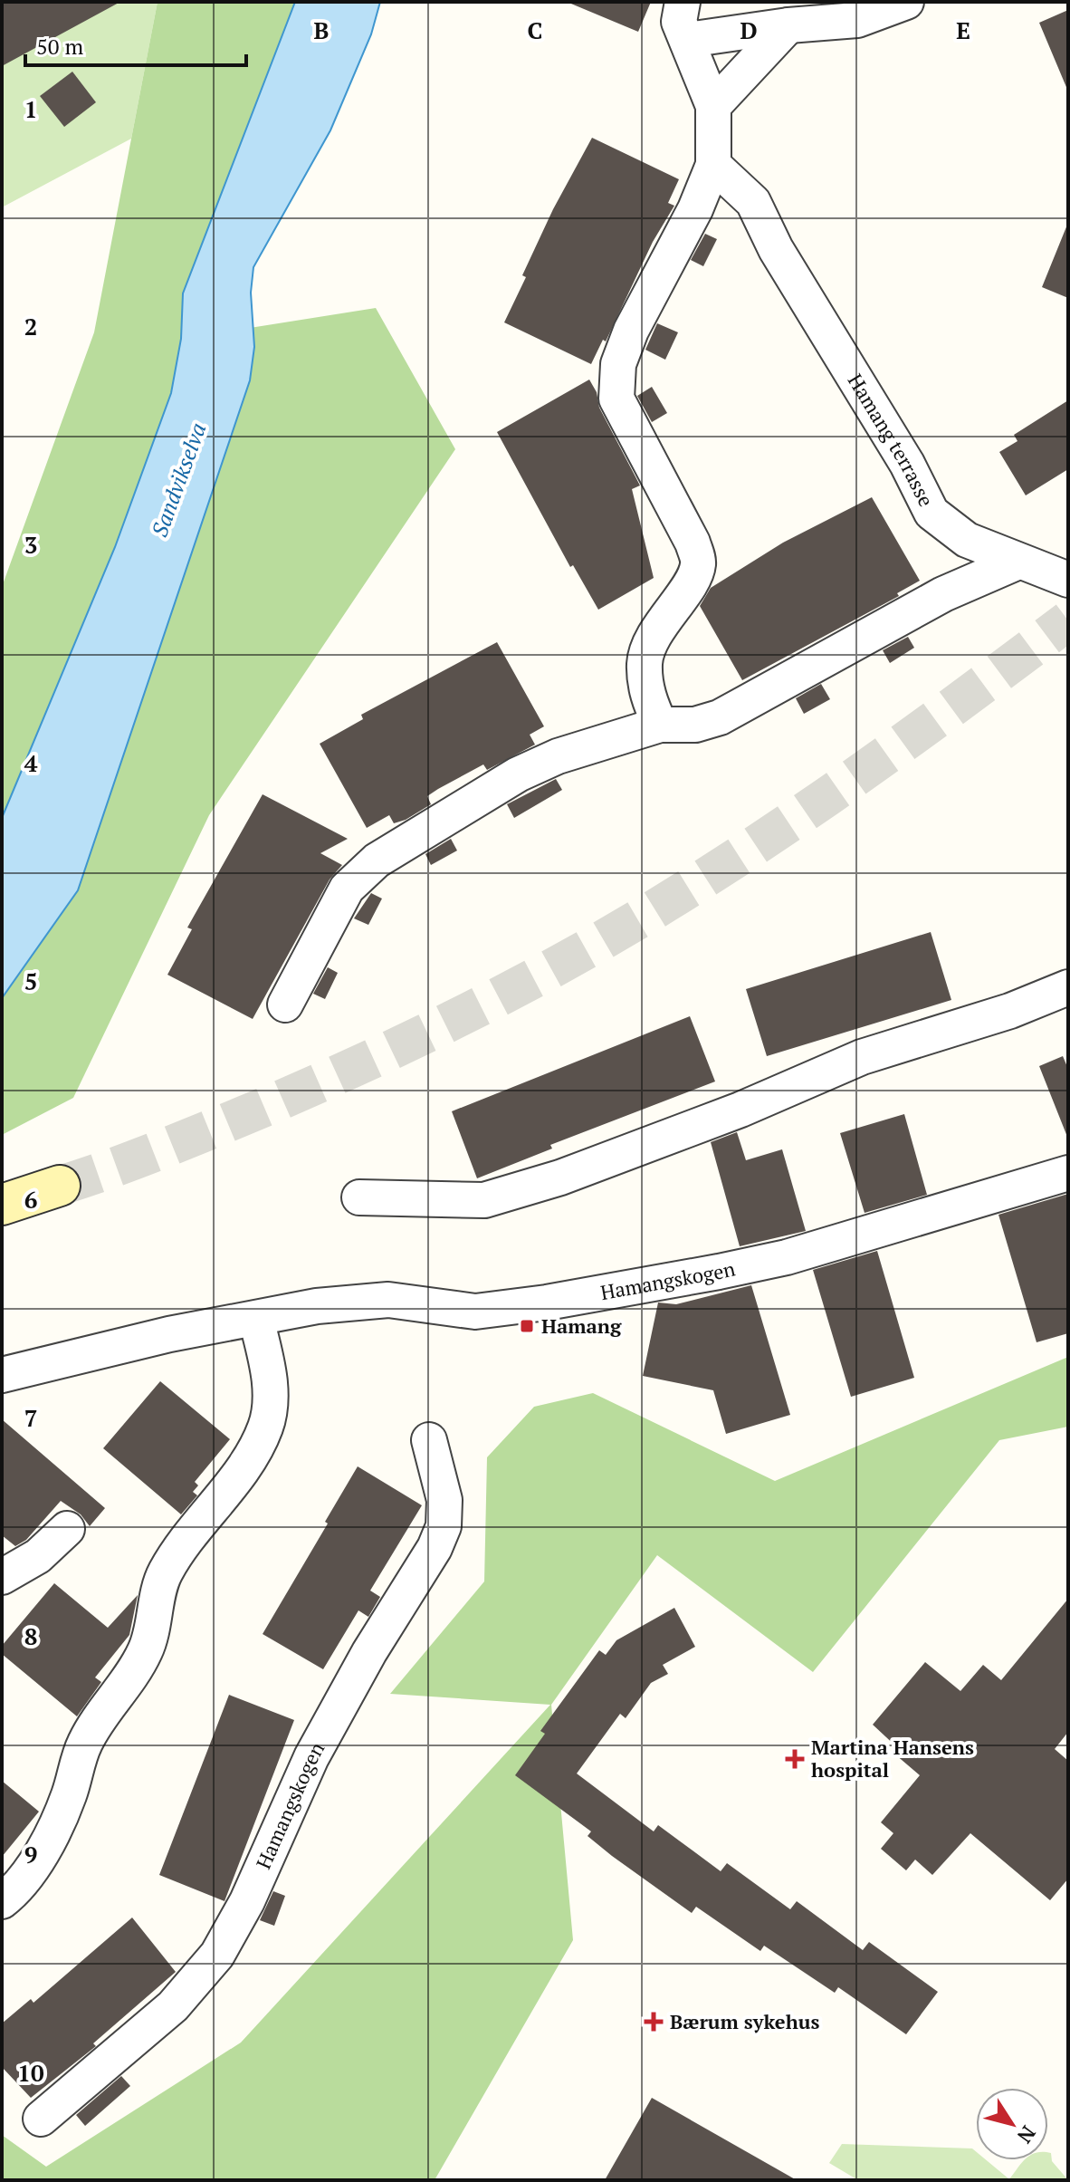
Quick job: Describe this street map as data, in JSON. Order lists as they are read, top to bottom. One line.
{"streets":{"street":["Hamang terrasse","Hamangskogen"]},"water":["Sandvikselva"],"places":{"transit":["Hamang"],"health":["Martina Hansens hospital","Bærum sykehus"]},"scale_bar":"50 m","north":"bottom right","grid":{"columns":["B","C","D","E"],"rows":["1","2","3","4","5","6","7","8","9","10"]}}
